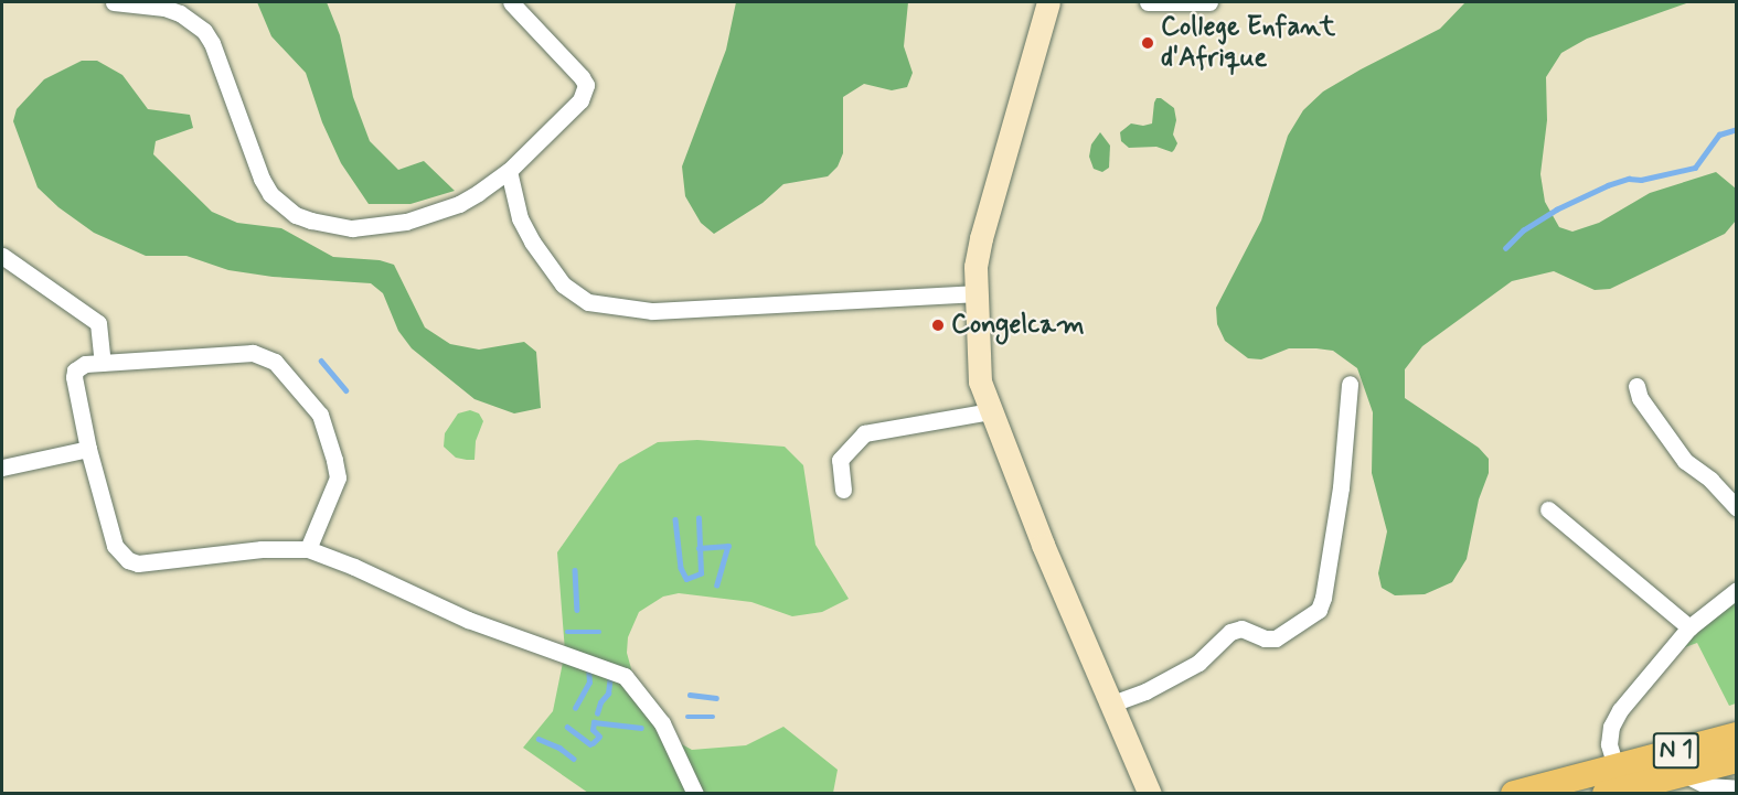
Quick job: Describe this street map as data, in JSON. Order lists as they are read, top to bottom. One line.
{"streets":{"highway":["N 1"]},"places":["College Enfant d'Afrique","Congelcam"]}
